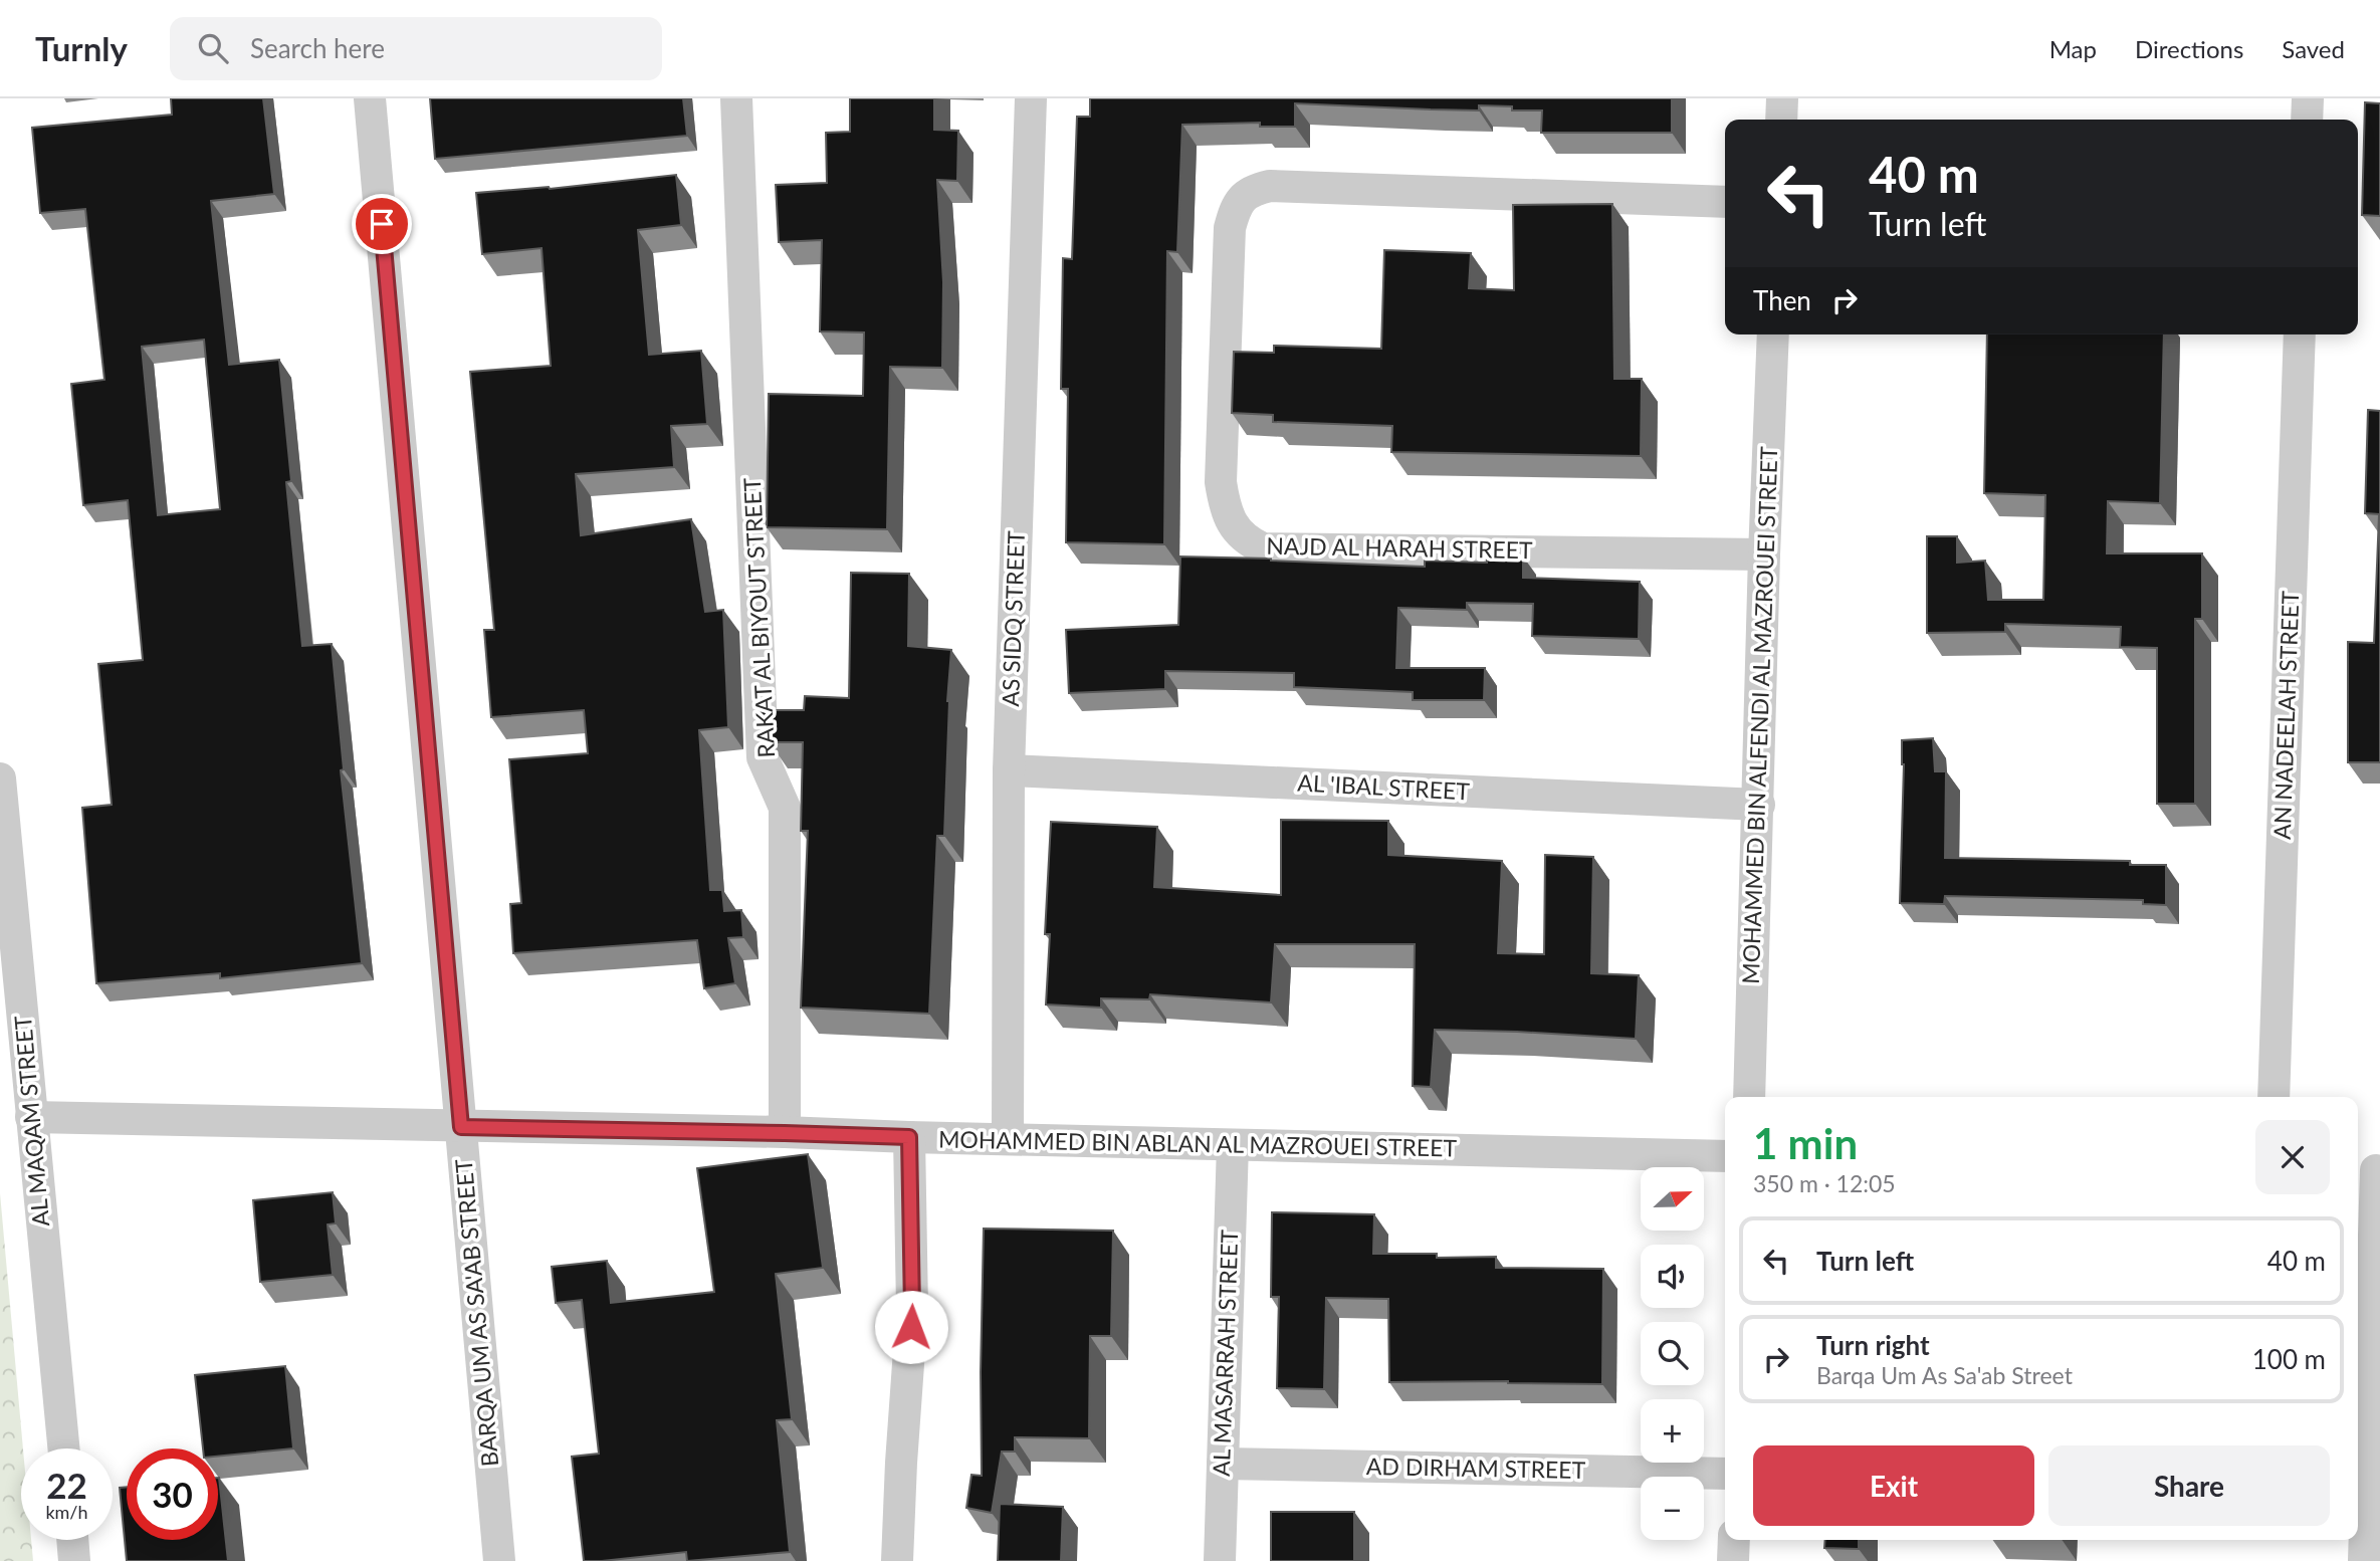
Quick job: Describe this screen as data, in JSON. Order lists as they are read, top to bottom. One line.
{"streets":{"street":["NAJD AL HARAH STREET","RAKAT AL BIYOUT STREET","AS SIDQ STREET","MOHAMMED BIN ALFENDI AL MAZROUEI STREET","AN NADEELAH STREET","AL 'IBAL STREET","AL MAQAM STREET","MOHAMMED BIN ABLAN AL MAZROUEI STREET","BARQA UM AS SA'AB STREET","AL MASARRAH STREET","AD DIRHAM STREET"]},"crossings":[["NAJD AL HARAH STREET","MOHAMMED BIN ALFENDI AL MAZROUEI STREET"],["RAKAT AL BIYOUT STREET","MOHAMMED BIN ABLAN AL MAZROUEI STREET"],["AS SIDQ STREET","AL 'IBAL STREET"],["AS SIDQ STREET","MOHAMMED BIN ABLAN AL MAZROUEI STREET"],["MOHAMMED BIN ALFENDI AL MAZROUEI STREET","AL 'IBAL STREET"],["AL MAQAM STREET","MOHAMMED BIN ABLAN AL MAZROUEI STREET"],["MOHAMMED BIN ABLAN AL MAZROUEI STREET","BARQA UM AS SA'AB STREET"],["MOHAMMED BIN ABLAN AL MAZROUEI STREET","AL MASARRAH STREET"],["AL MASARRAH STREET","AD DIRHAM STREET"]],"north":"right","page":{"header":"Turnly","search":"Search here","nav":["Map","Directions","Saved"],"turn":["40 m","Turn left"],"then":"Then","heading":["1 min","350 m · 12:05"],"map_buttons":["+","−"],"list":[{"name":"Turn left","value":"40 m"},{"name":"Turn right","note":"Barqa Um As Sa'ab Street","value":"100 m"}],"buttons":["Exit","Share"],"speed":"22 km/h","limit":"30"}}
